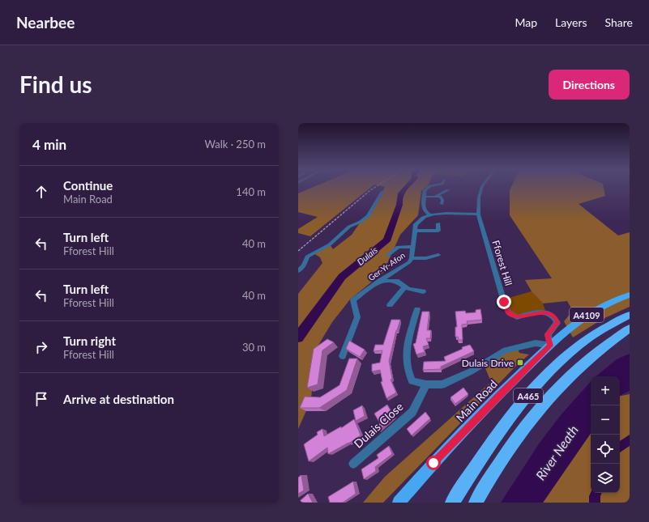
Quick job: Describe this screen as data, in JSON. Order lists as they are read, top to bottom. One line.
{"streets":{"highway":["A465"],"main road":["A4109","Main Road"],"street":["Fforest Hill","Ger-Yr-Afon","Dulais Close"]},"crossings":[["Fforest Hill","Ger-Yr-Afon"],["Fforest Hill","Main Road"]],"water":["Dulais","River Neath"],"places":{"transit":["Dulais Drive"]},"page":{"header":"Nearbee","nav":["Map","Layers","Share"],"buttons":"Directions","title":"Find us","heading":["4 min","Walk · 250 m"],"list":[["Continue","Main Road","140 m"],["Turn left","Fforest Hill","40 m"],["Turn left","Fforest Hill","40 m"],["Turn right","Fforest Hill","30 m"],"Arrive at destination"],"map_buttons":["+","−"]}}
